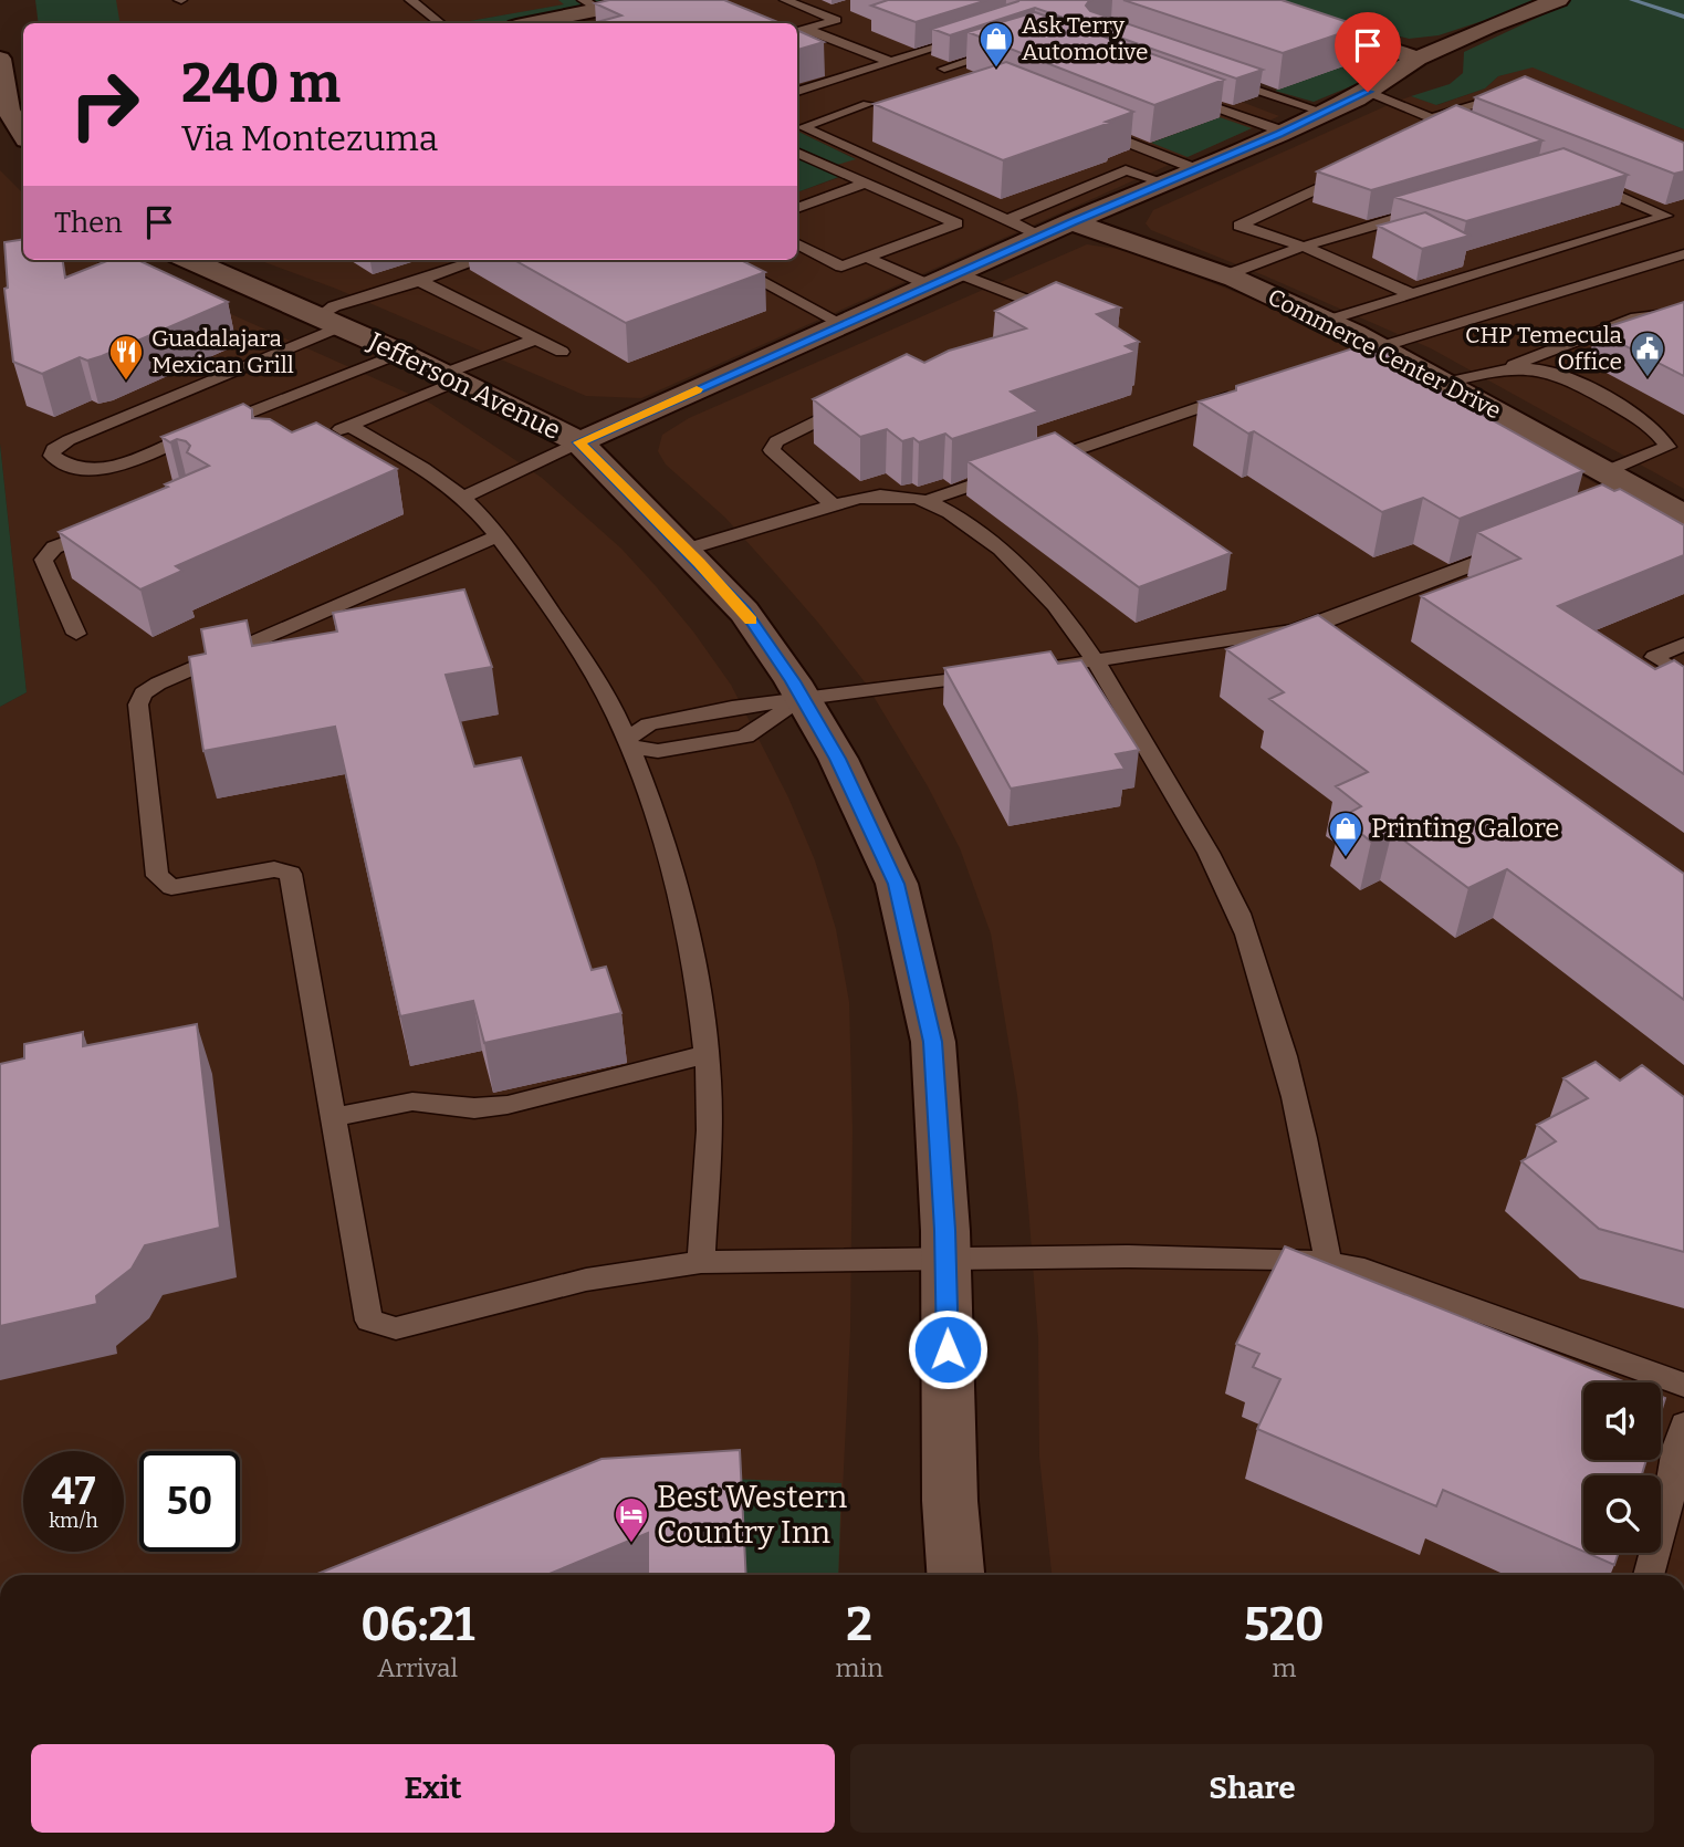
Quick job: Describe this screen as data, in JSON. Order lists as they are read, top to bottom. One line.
{"streets":{"street":["Commerce Center Drive","Jefferson Avenue"]},"places":{"shop":["Ask Terry Automotive","Printing Galore"],"public building":["CHP Temecula Office"],"restaurant":["Guadalajara Mexican Grill"],"hotel":["Best Western Country Inn"]},"page":{"turn":["240 m","Via Montezuma"],"then":"Then","speed":"47 km/h","limit":"50","eta":["06:21","Arrival","2","min","520","m"],"buttons":["Exit","Share"]}}
